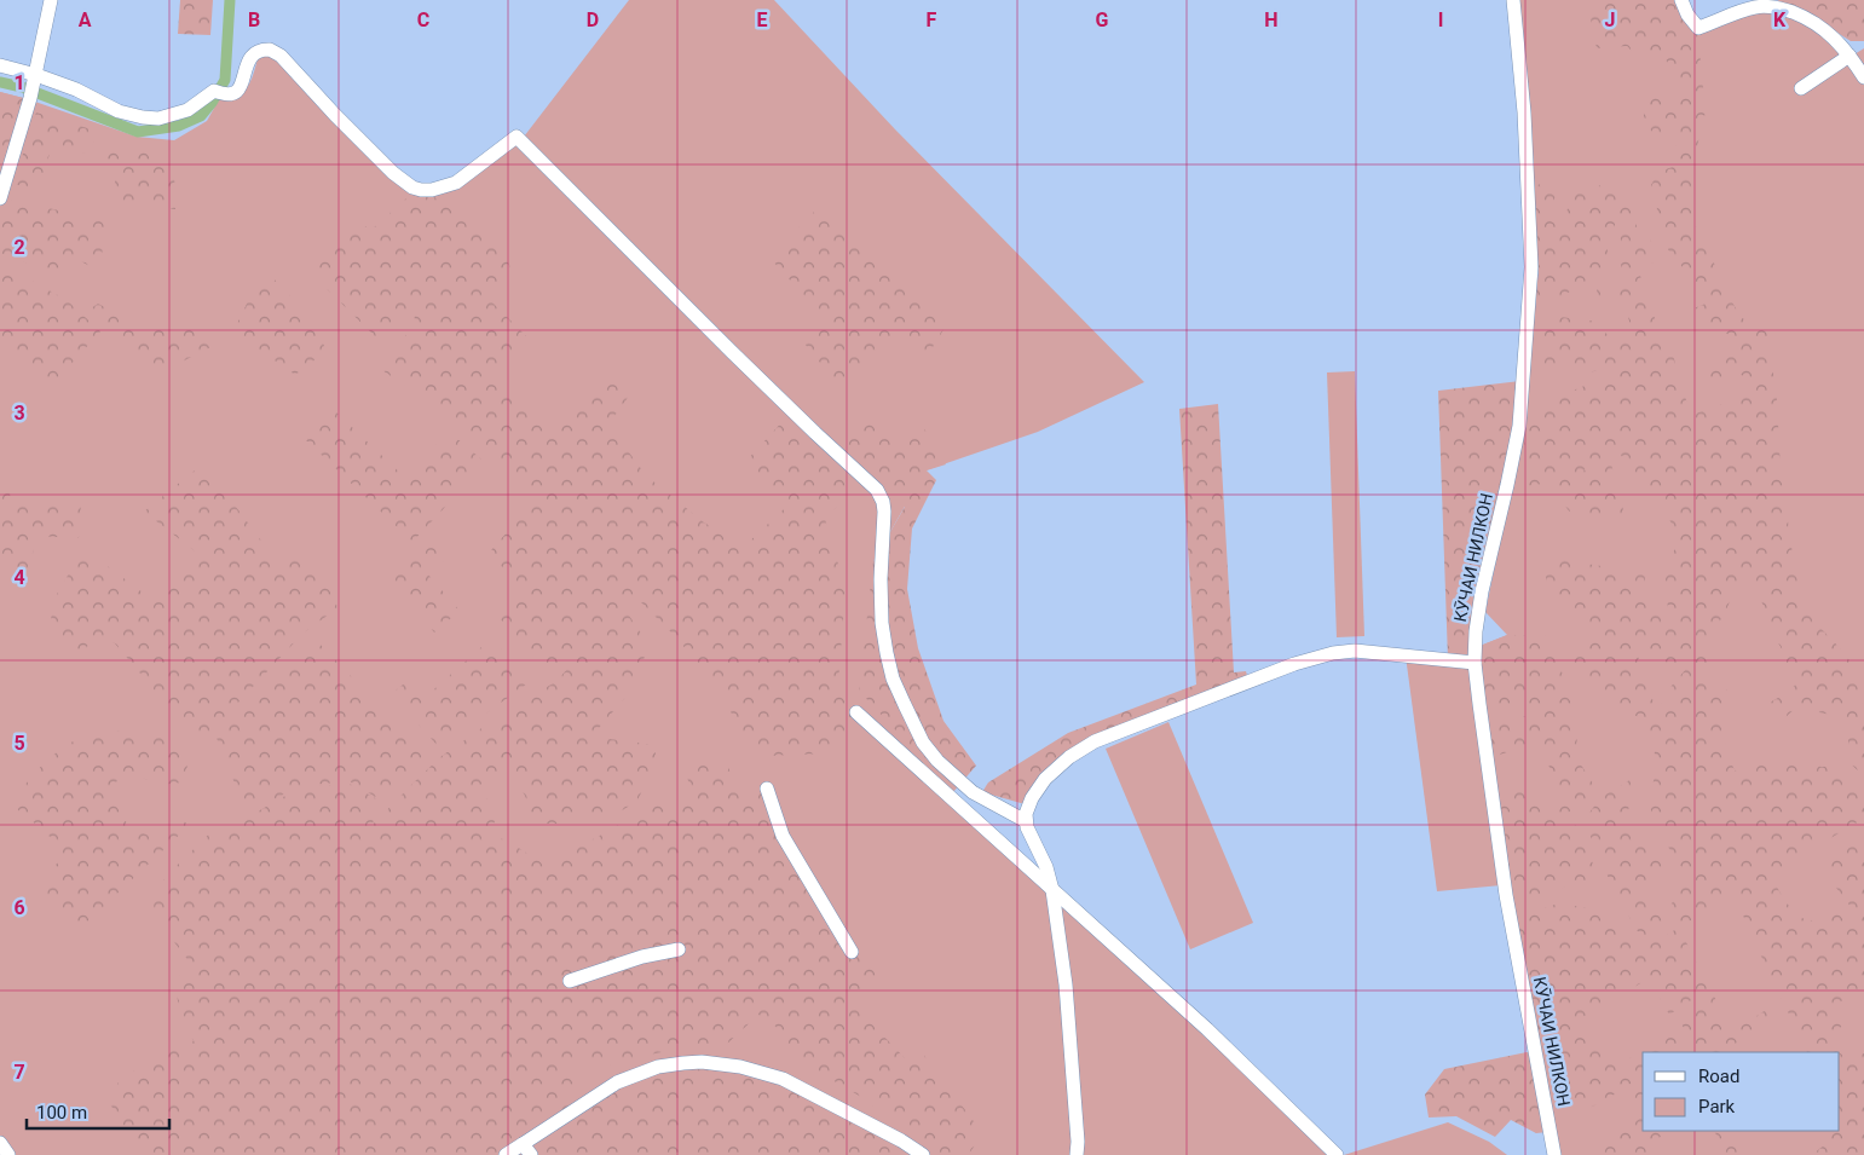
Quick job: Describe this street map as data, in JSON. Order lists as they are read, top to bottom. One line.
{"streets":{"street":["КӮЧАИ НИЛКОН"]},"legend":["Road","Park"],"scale_bar":"100 m","grid":{"columns":["A","B","C","D","E","F","G","H","I","J","K"],"rows":["1","2","3","4","5","6","7"]}}
